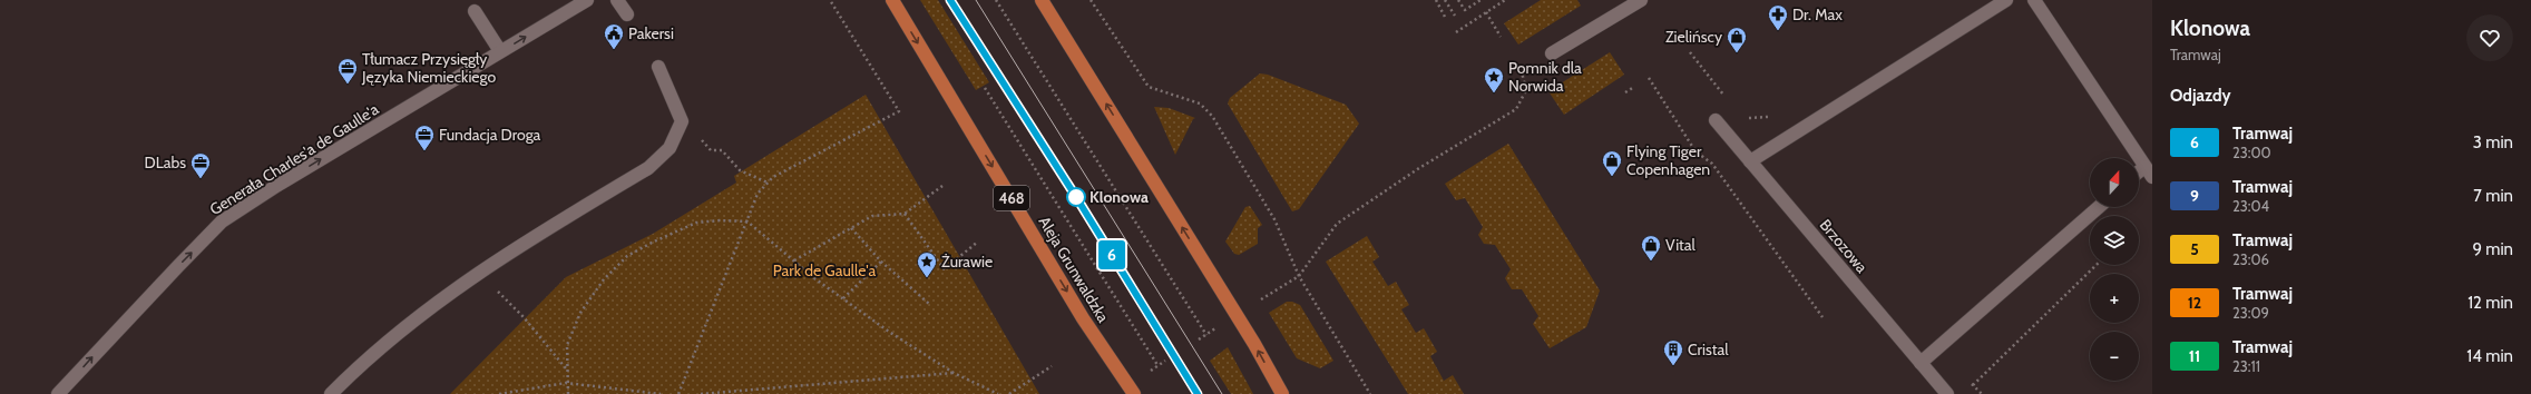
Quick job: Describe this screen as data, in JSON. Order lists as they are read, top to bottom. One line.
{"streets":{"main road":["468","Aleja Grunwaldzka"],"street":["Generała Charles'a de Gaulle'a","Brzozowa"]},"one_way":["Generała Charles'a de Gaulle'a","Aleja Grunwaldzka"],"parks":["Park de Gaulle'a"],"places":{"pharmacy":["Dr. Max"],"public building":["Pakersi"],"shop":["Zielińscy","Flying Tiger Copenhagen","Vital"],"office":["Tłumacz Przysięgły Języka Niemieckiego","Fundacja Droga","DLabs"],"place":["Pomnik dla Norwida","Żurawie"],"other":["Klonowa"],"building":["Cristal"]},"lines":["tram line 6"],"north":"top","page":{"on_map":"6","heading":[["Klonowa","Tramwaj"],"Odjazdy"],"list":[{"mark":"6","name":"Tramwaj","note":"23:00","value":"3 min"},{"mark":"9","name":"Tramwaj","note":"23:04","value":"7 min"},{"mark":"5","name":"Tramwaj","note":"23:06","value":"9 min"},{"mark":"12","name":"Tramwaj","note":"23:09","value":"12 min"},{"mark":"11","name":"Tramwaj","note":"23:11","value":"14 min"}],"map_buttons":["+","−"]}}
